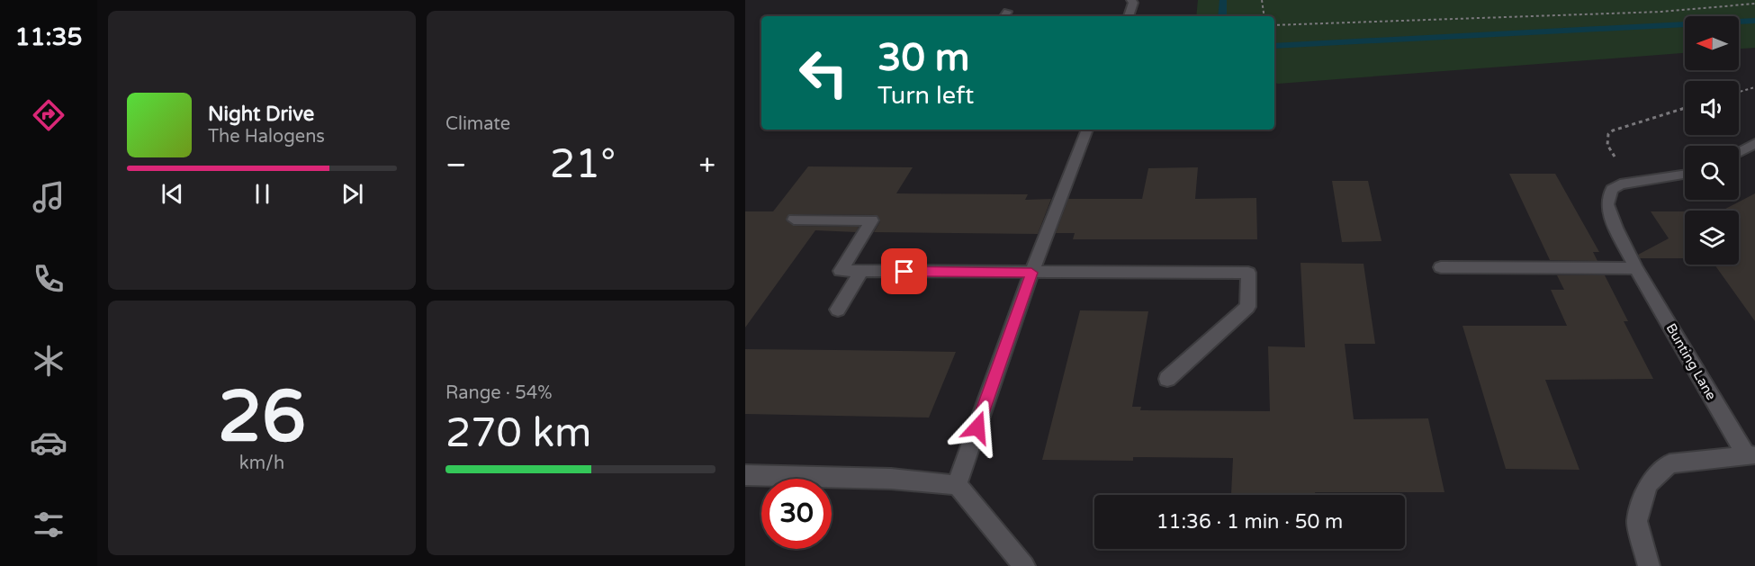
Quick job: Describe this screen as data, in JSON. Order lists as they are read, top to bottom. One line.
{"streets":{"street":["Bunting Lane"]},"north":"left","page":{"tabs":"11:35","tile":["Climate",["26","km/h"],["Range · 54%","270 km"]],"turn":["30 m","Turn left"],"song":["Night Drive","The Halogens"],"heat":["−","21°","+"],"limit":"30","trip":"11:36 · 1 min · 50 m"}}
